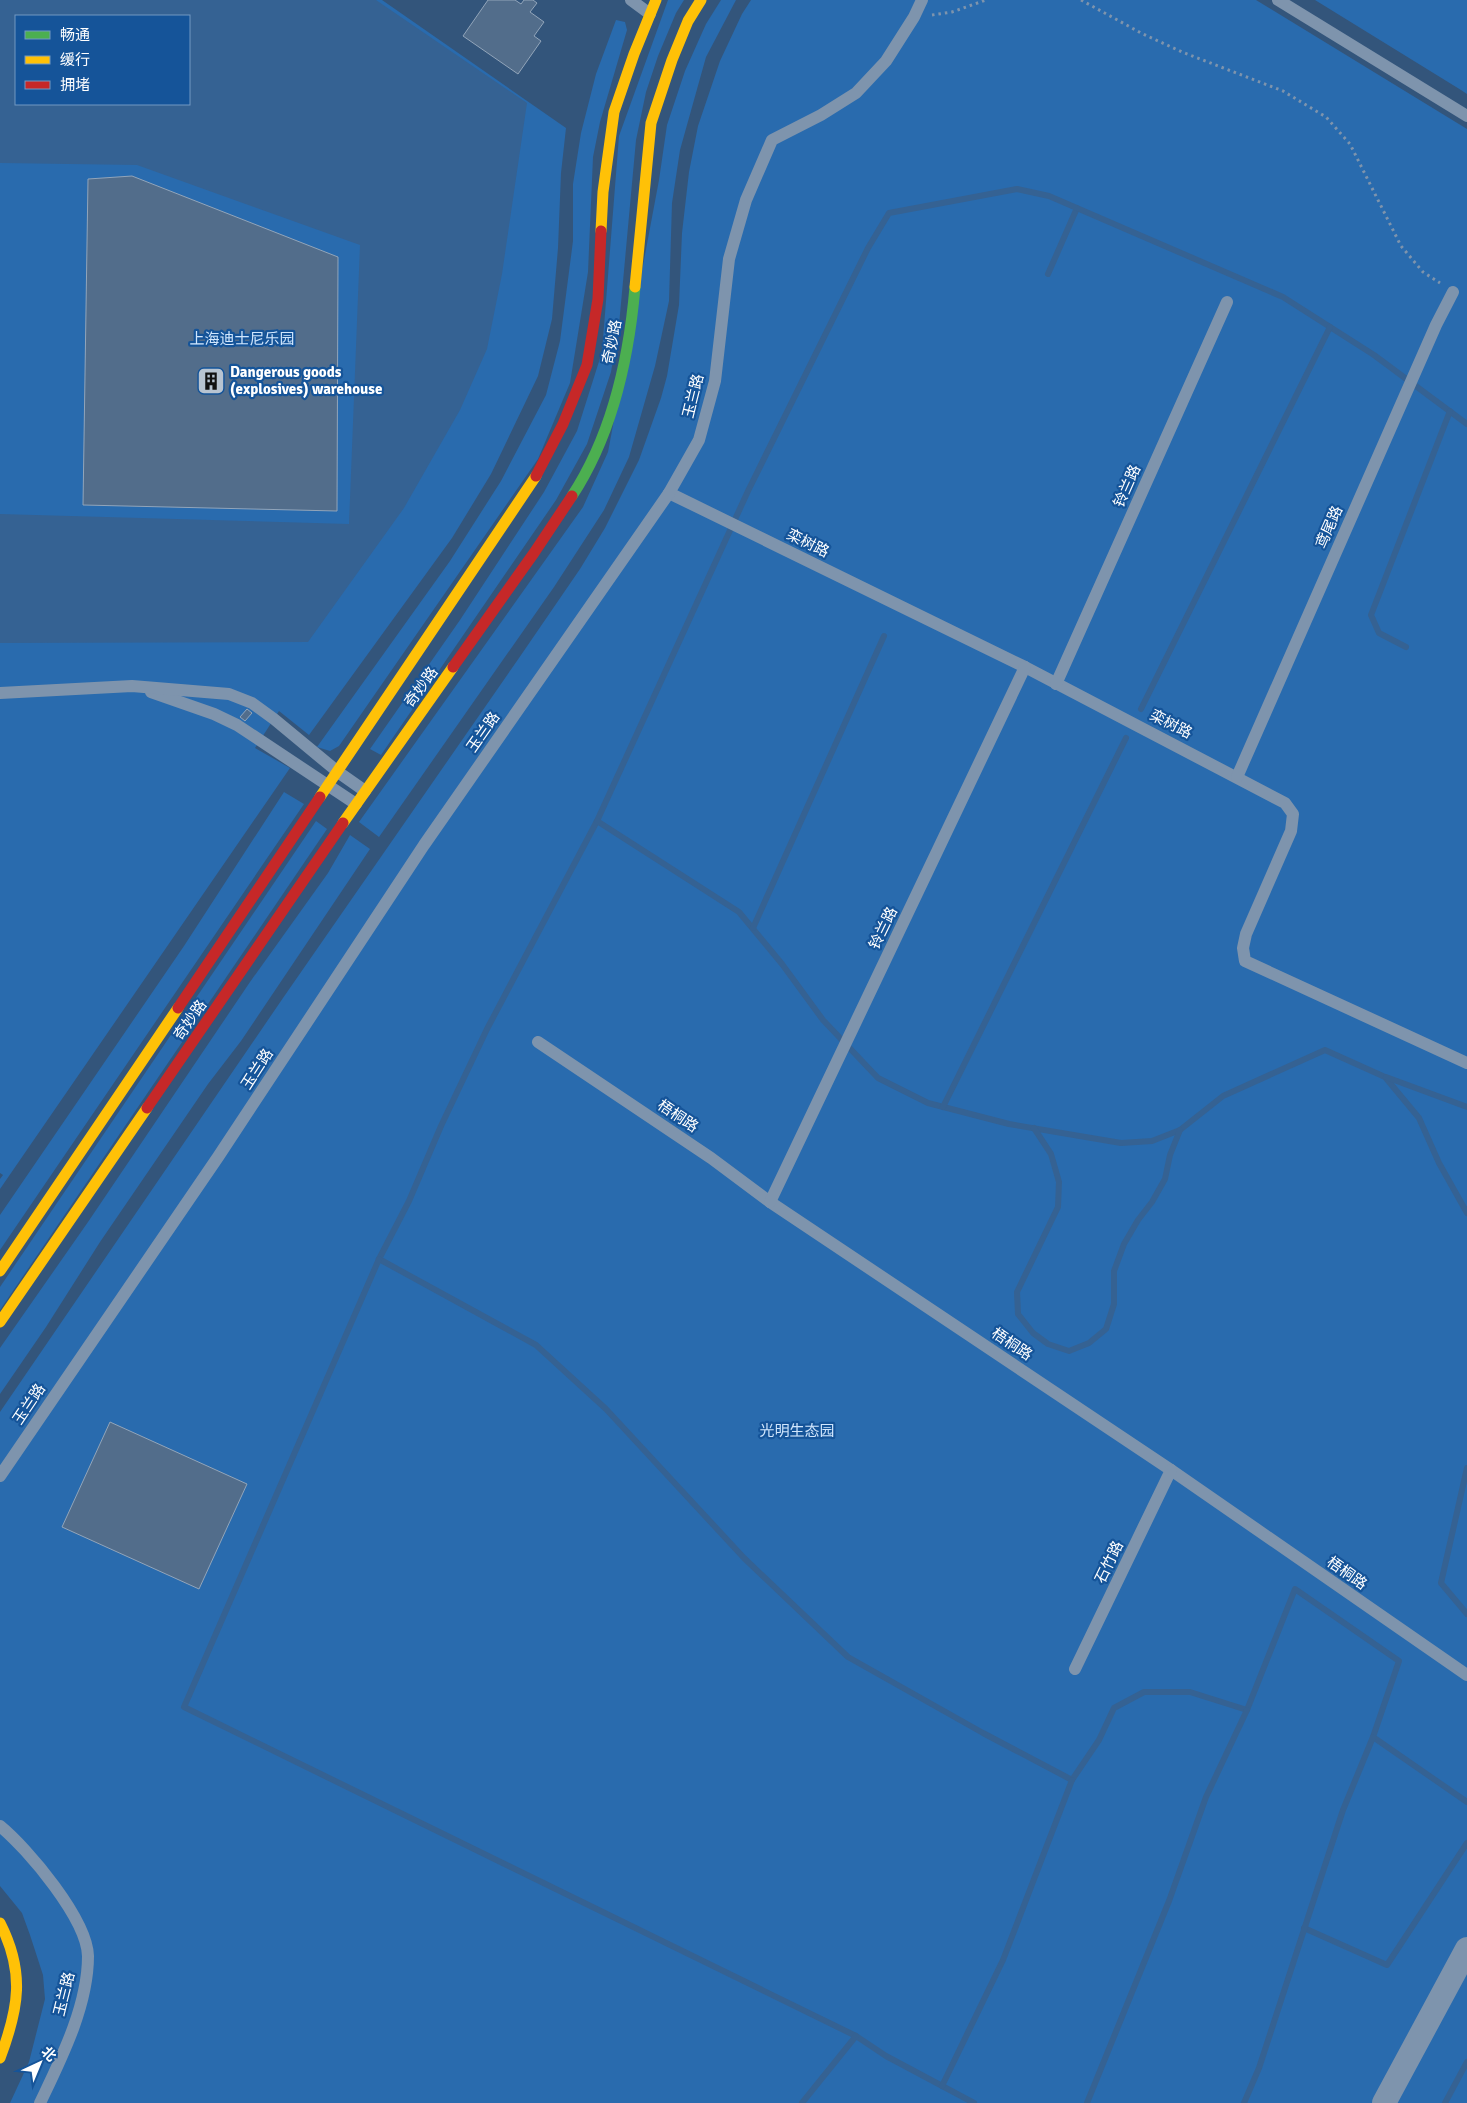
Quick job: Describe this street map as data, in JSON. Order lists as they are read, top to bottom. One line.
{"streets":{"street":["奇妙路"],"lane":["玉兰路","铃兰路","鸢尾路","栾树路","梧桐路","石竹路"]},"crossings":[["玉兰路","栾树路"],["铃兰路","栾树路"],["铃兰路","梧桐路"],["鸢尾路","栾树路"],["梧桐路","石竹路"]],"parks":["上海迪士尼乐园","光明生态园"],"places":{"building":["Dangerous goods (explosives) warehouse"]},"legend":["畅通","缓行","拥堵"],"north":"top right"}
